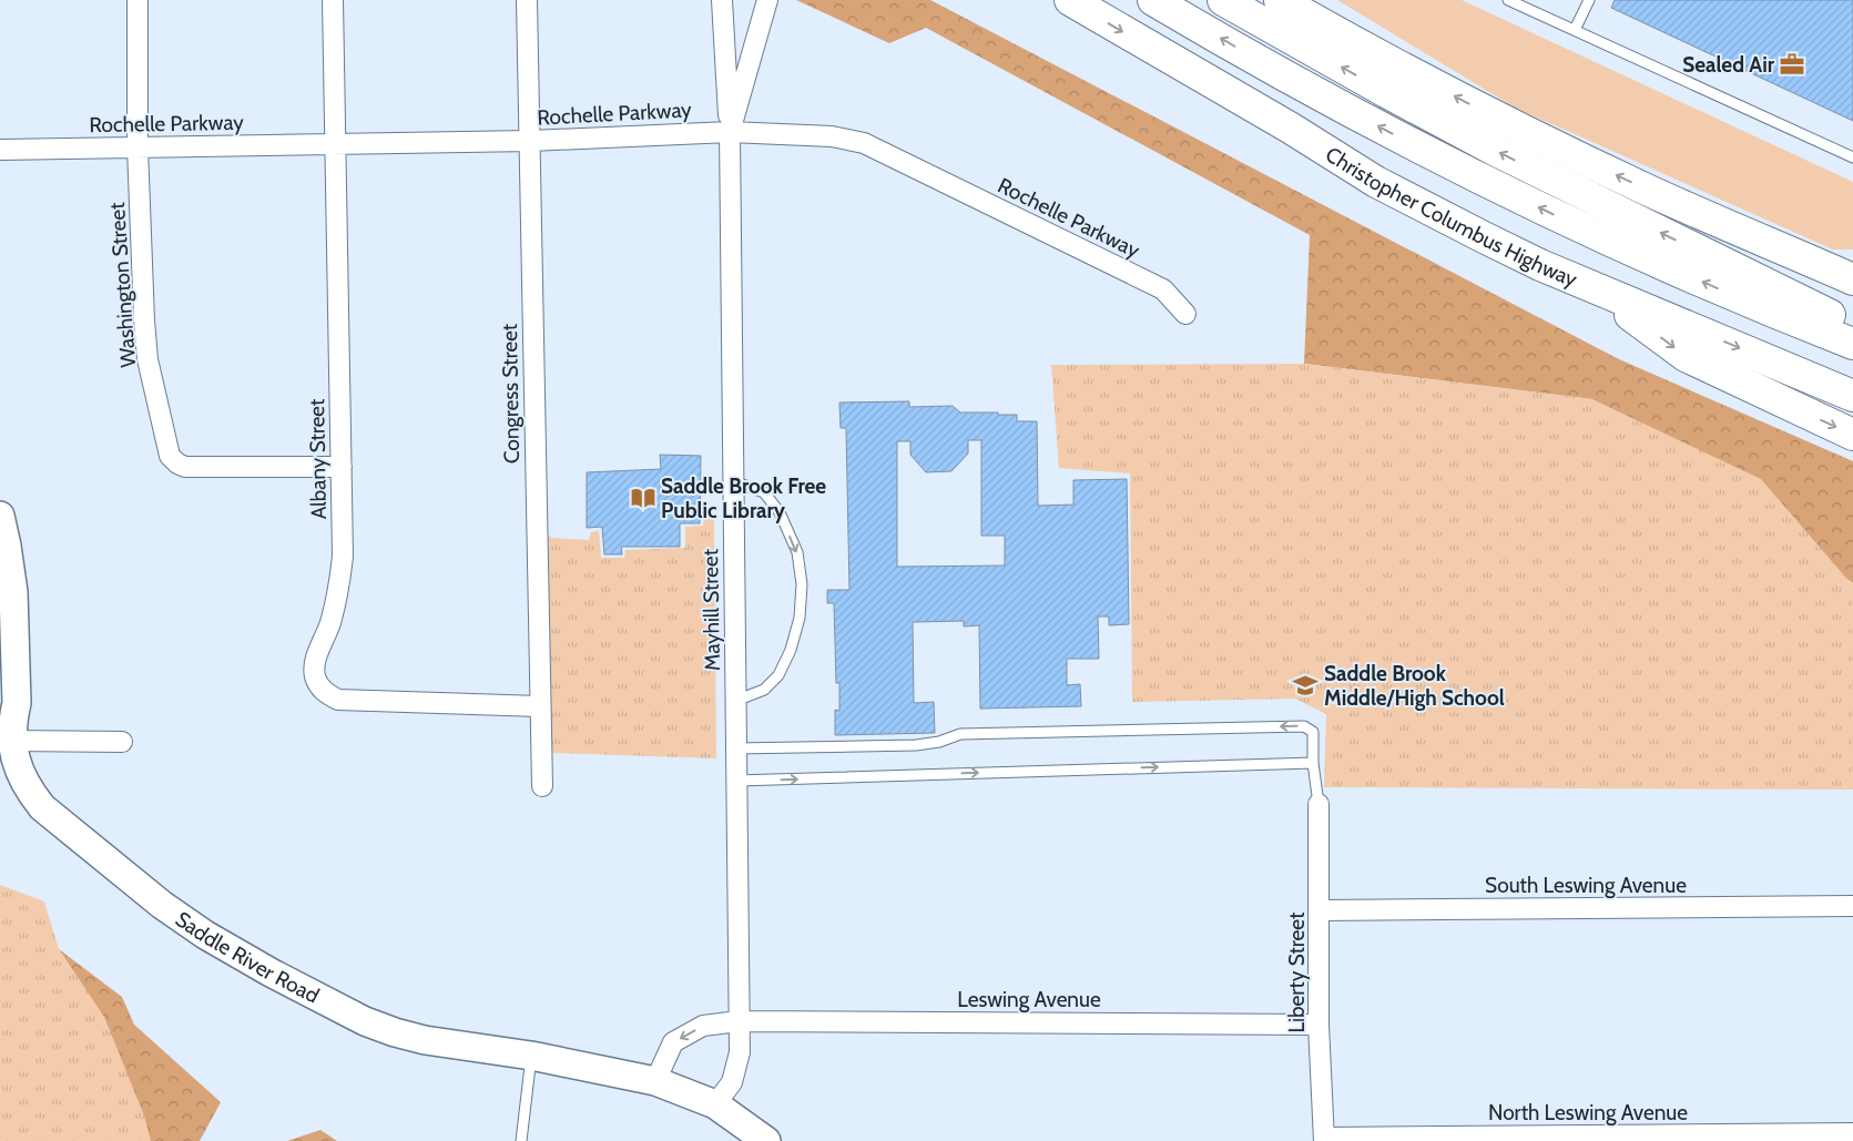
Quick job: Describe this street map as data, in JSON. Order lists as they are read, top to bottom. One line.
{"streets":{"highway":["Christopher Columbus Highway"],"street":["Rochelle Parkway","Washington Street","Congress Street","Albany Street","Mayhill Street","South Leswing Avenue","Saddle River Road","Liberty Street","Leswing Avenue","North Leswing Avenue"]},"crossings":[["Rochelle Parkway","Washington Street"],["Rochelle Parkway","Congress Street"],["Rochelle Parkway","Albany Street"],["Rochelle Parkway","Mayhill Street"],["Washington Street","Albany Street"],["Congress Street","Albany Street"],["Mayhill Street","Saddle River Road"],["Mayhill Street","Leswing Avenue"],["South Leswing Avenue","Liberty Street"],["Liberty Street","Leswing Avenue"],["Liberty Street","North Leswing Avenue"]],"places":{"office":["Sealed Air"],"library":["Saddle Brook Free Public Library"],"school or university":["Saddle Brook Middle/High School"]}}
